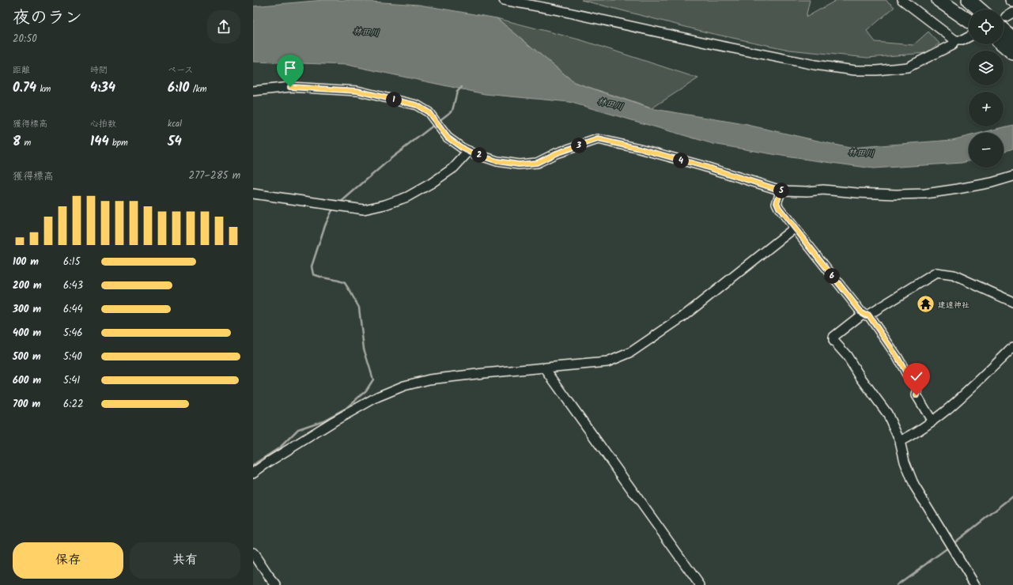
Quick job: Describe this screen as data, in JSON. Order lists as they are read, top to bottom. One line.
{"water":["林田川"],"places":{"temple":["建速神社"]},"page":{"heading":["夜のラン","20:50"],"map_buttons":["+","−"],"stats":[["距離","0.74 km"],["時間","4:34"],["ペース","6:10 /km"],["獲得標高","8 m"],["心拍数","144 bpm"],["kcal","54"]],"pins":["1","3","2","4","5","6"],"chart":["獲得標高","277–285 m"],"list":[{"name":"100 m","note":"6:15"},{"name":"200 m","note":"6:43"},{"name":"300 m","note":"6:44"},{"name":"400 m","note":"5:46"},{"name":"500 m","note":"5:40"},{"name":"600 m","note":"5:41"},{"name":"700 m","note":"6:22"}],"buttons":["保存","共有"]}}
